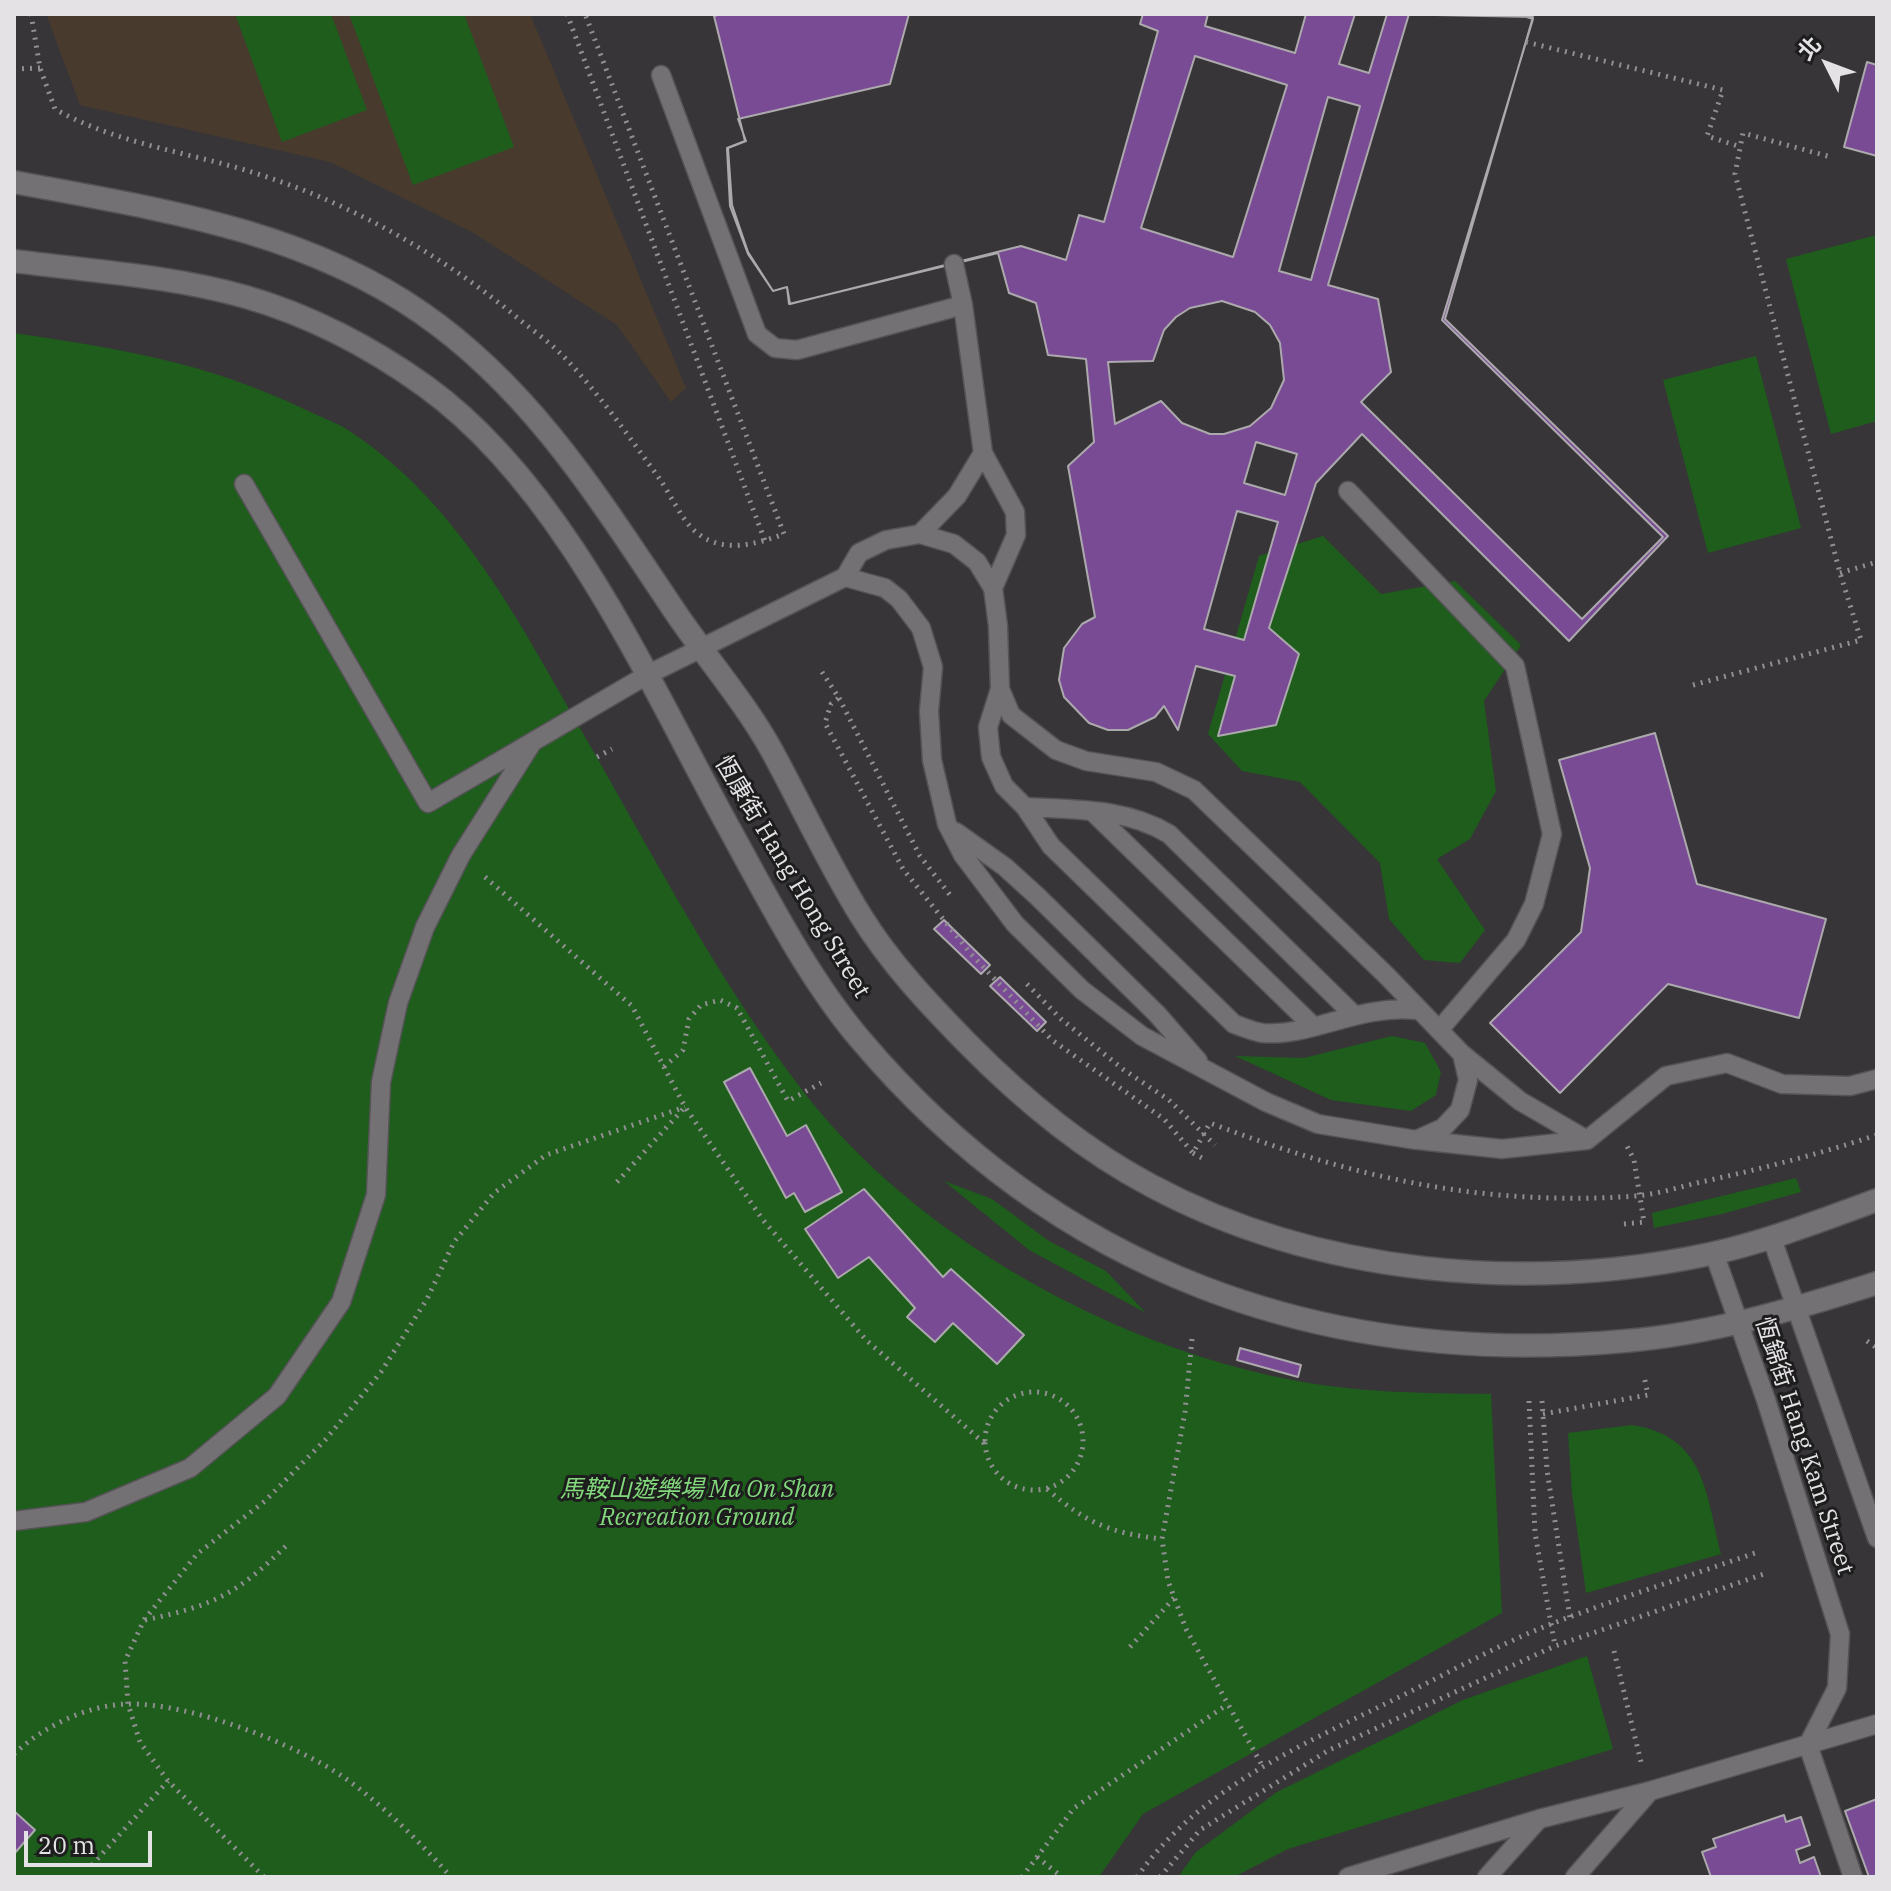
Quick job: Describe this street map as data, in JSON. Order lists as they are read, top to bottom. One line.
{"streets":{"street":["恆康街 Hang Hong Street"],"lane":["恆錦街 Hang Kam Street"]},"crossings":[["恆康街 Hang Hong Street","恆錦街 Hang Kam Street"]],"parks":["馬鞍山遊樂場 Ma On Shan Recreation Ground"],"scale_bar":"20 m","north":"top left"}
